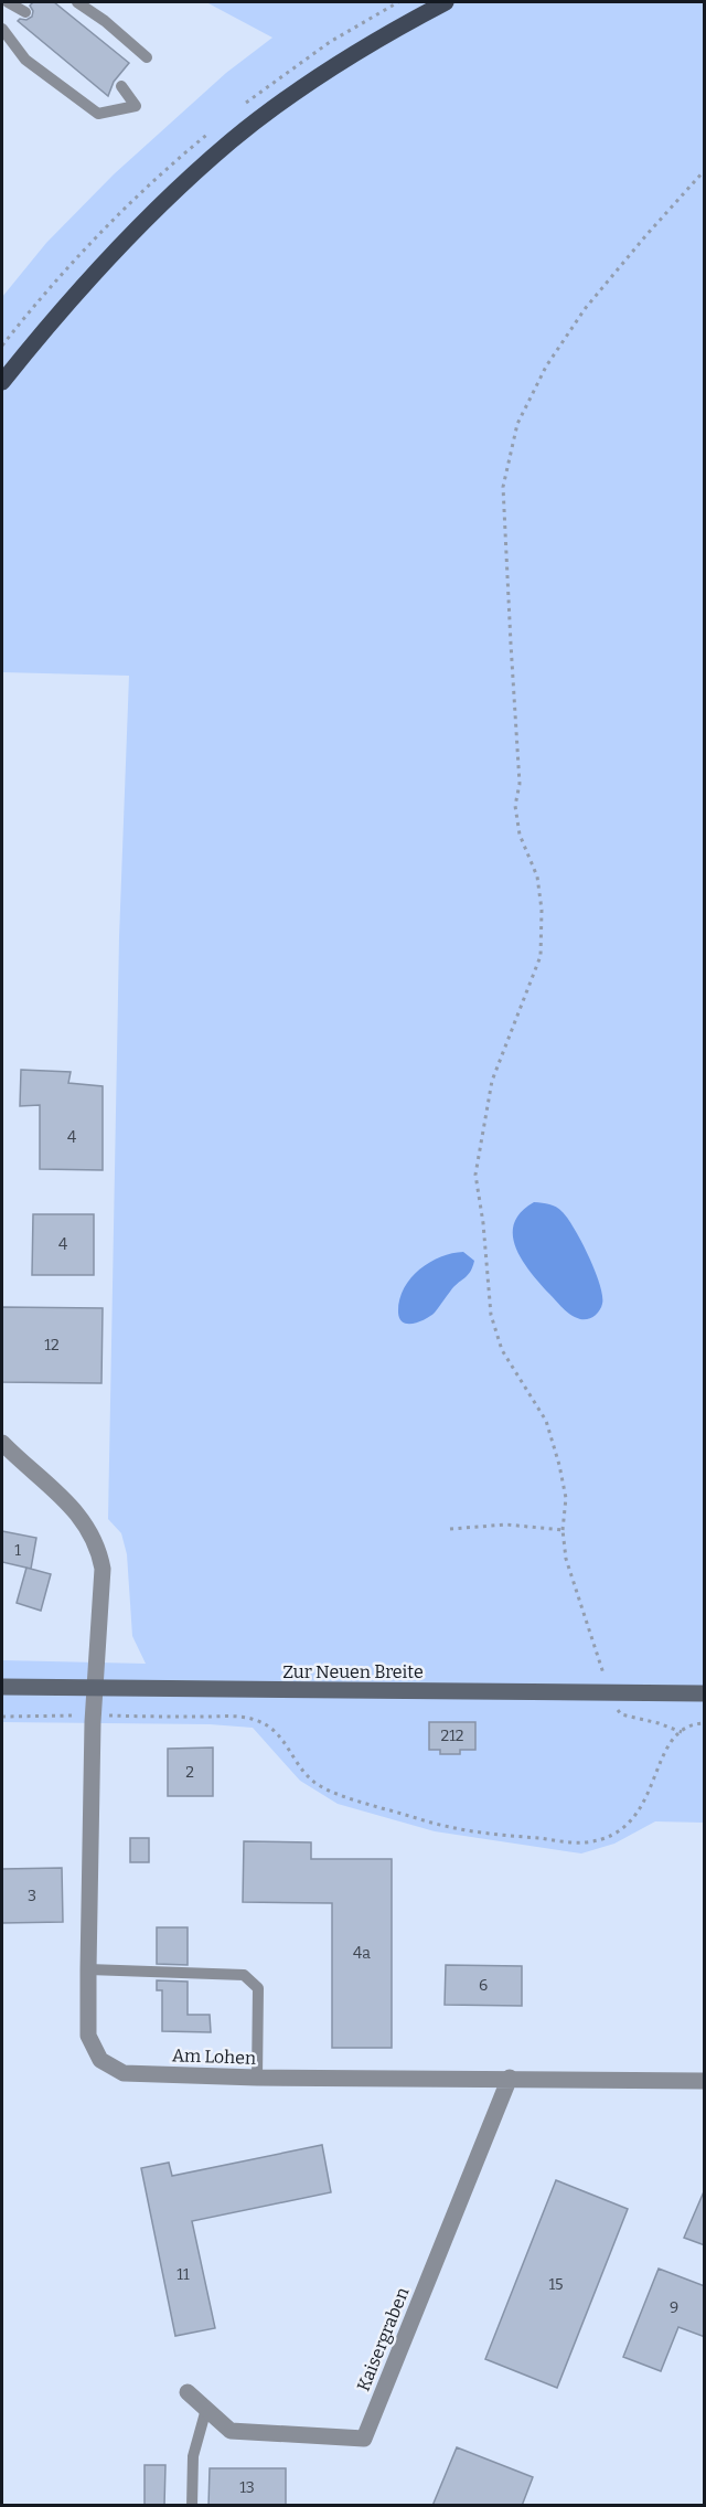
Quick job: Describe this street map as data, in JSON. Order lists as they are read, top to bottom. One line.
{"streets":{"street":["Zur Neuen Breite","Am Lohen","Kaisergraben"]},"crossings":[["Zur Neuen Breite","Am Lohen"],["Am Lohen","Kaisergraben"]],"house_numbers":["4","4","12","1","212","2","3","4a","6","11","15","9","13"]}
